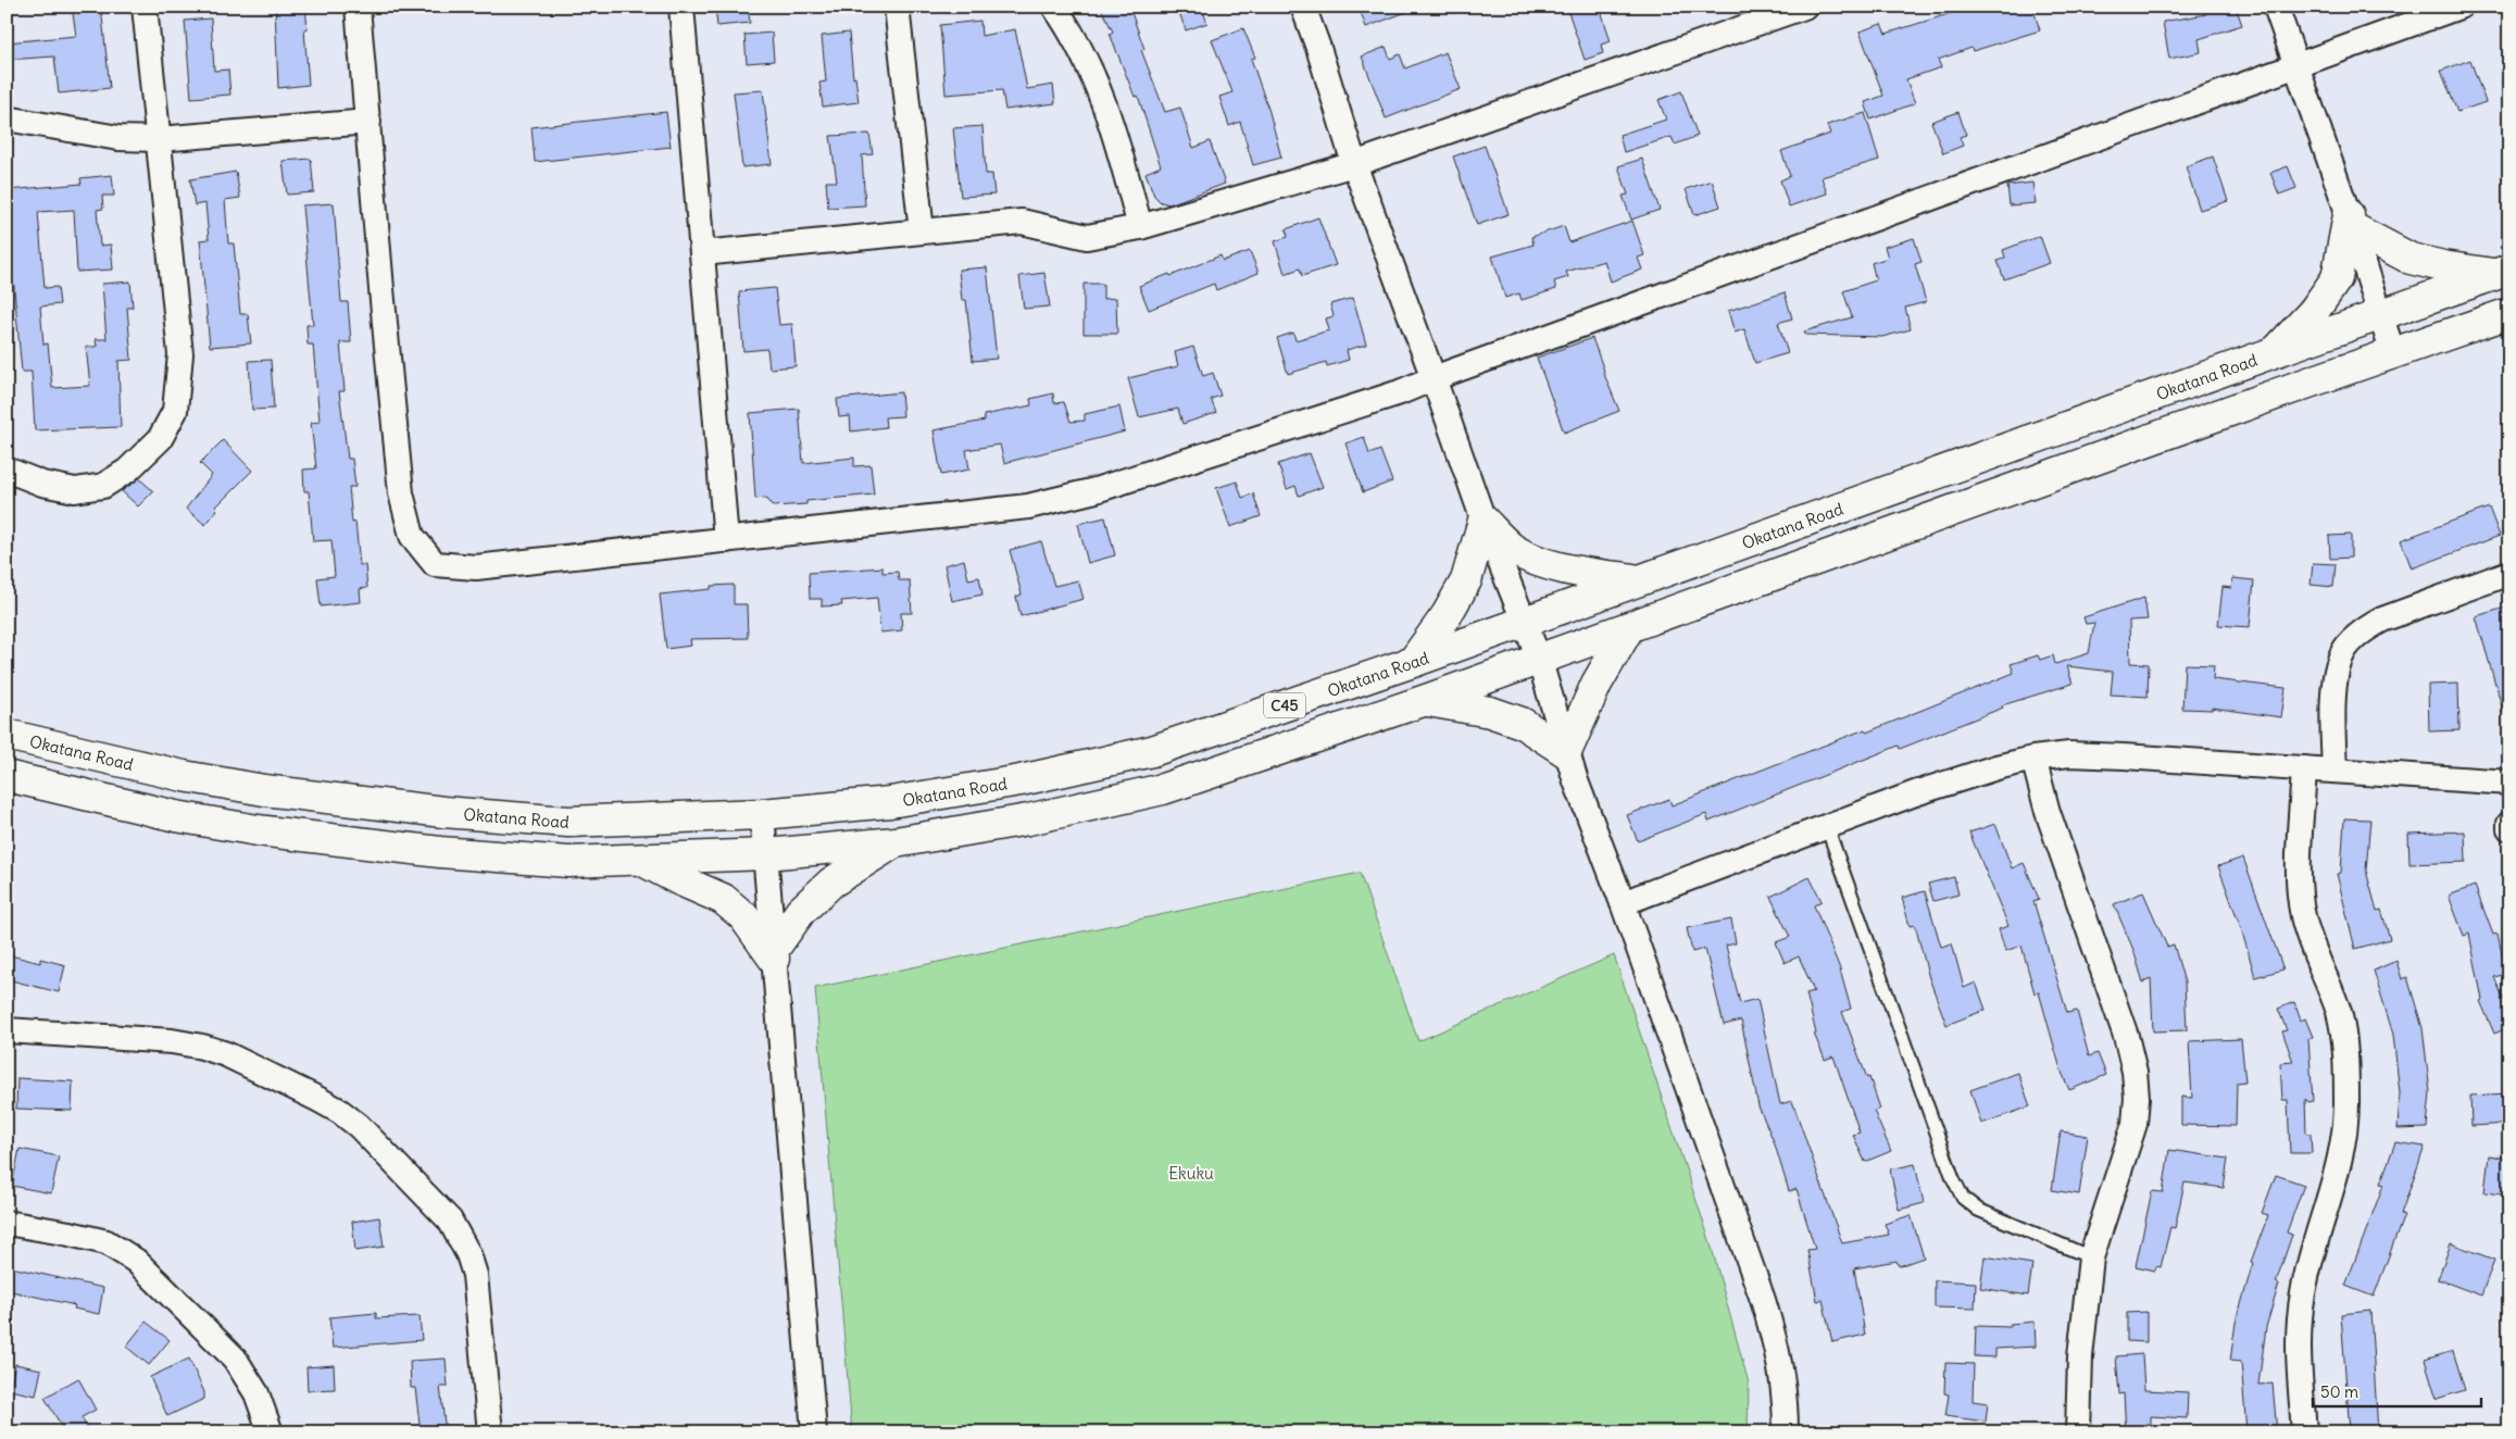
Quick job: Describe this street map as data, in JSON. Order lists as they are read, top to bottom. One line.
{"streets":{"main road":["Okatana Road","C45"]},"parks":["Ekuku"],"scale_bar":"50 m"}
